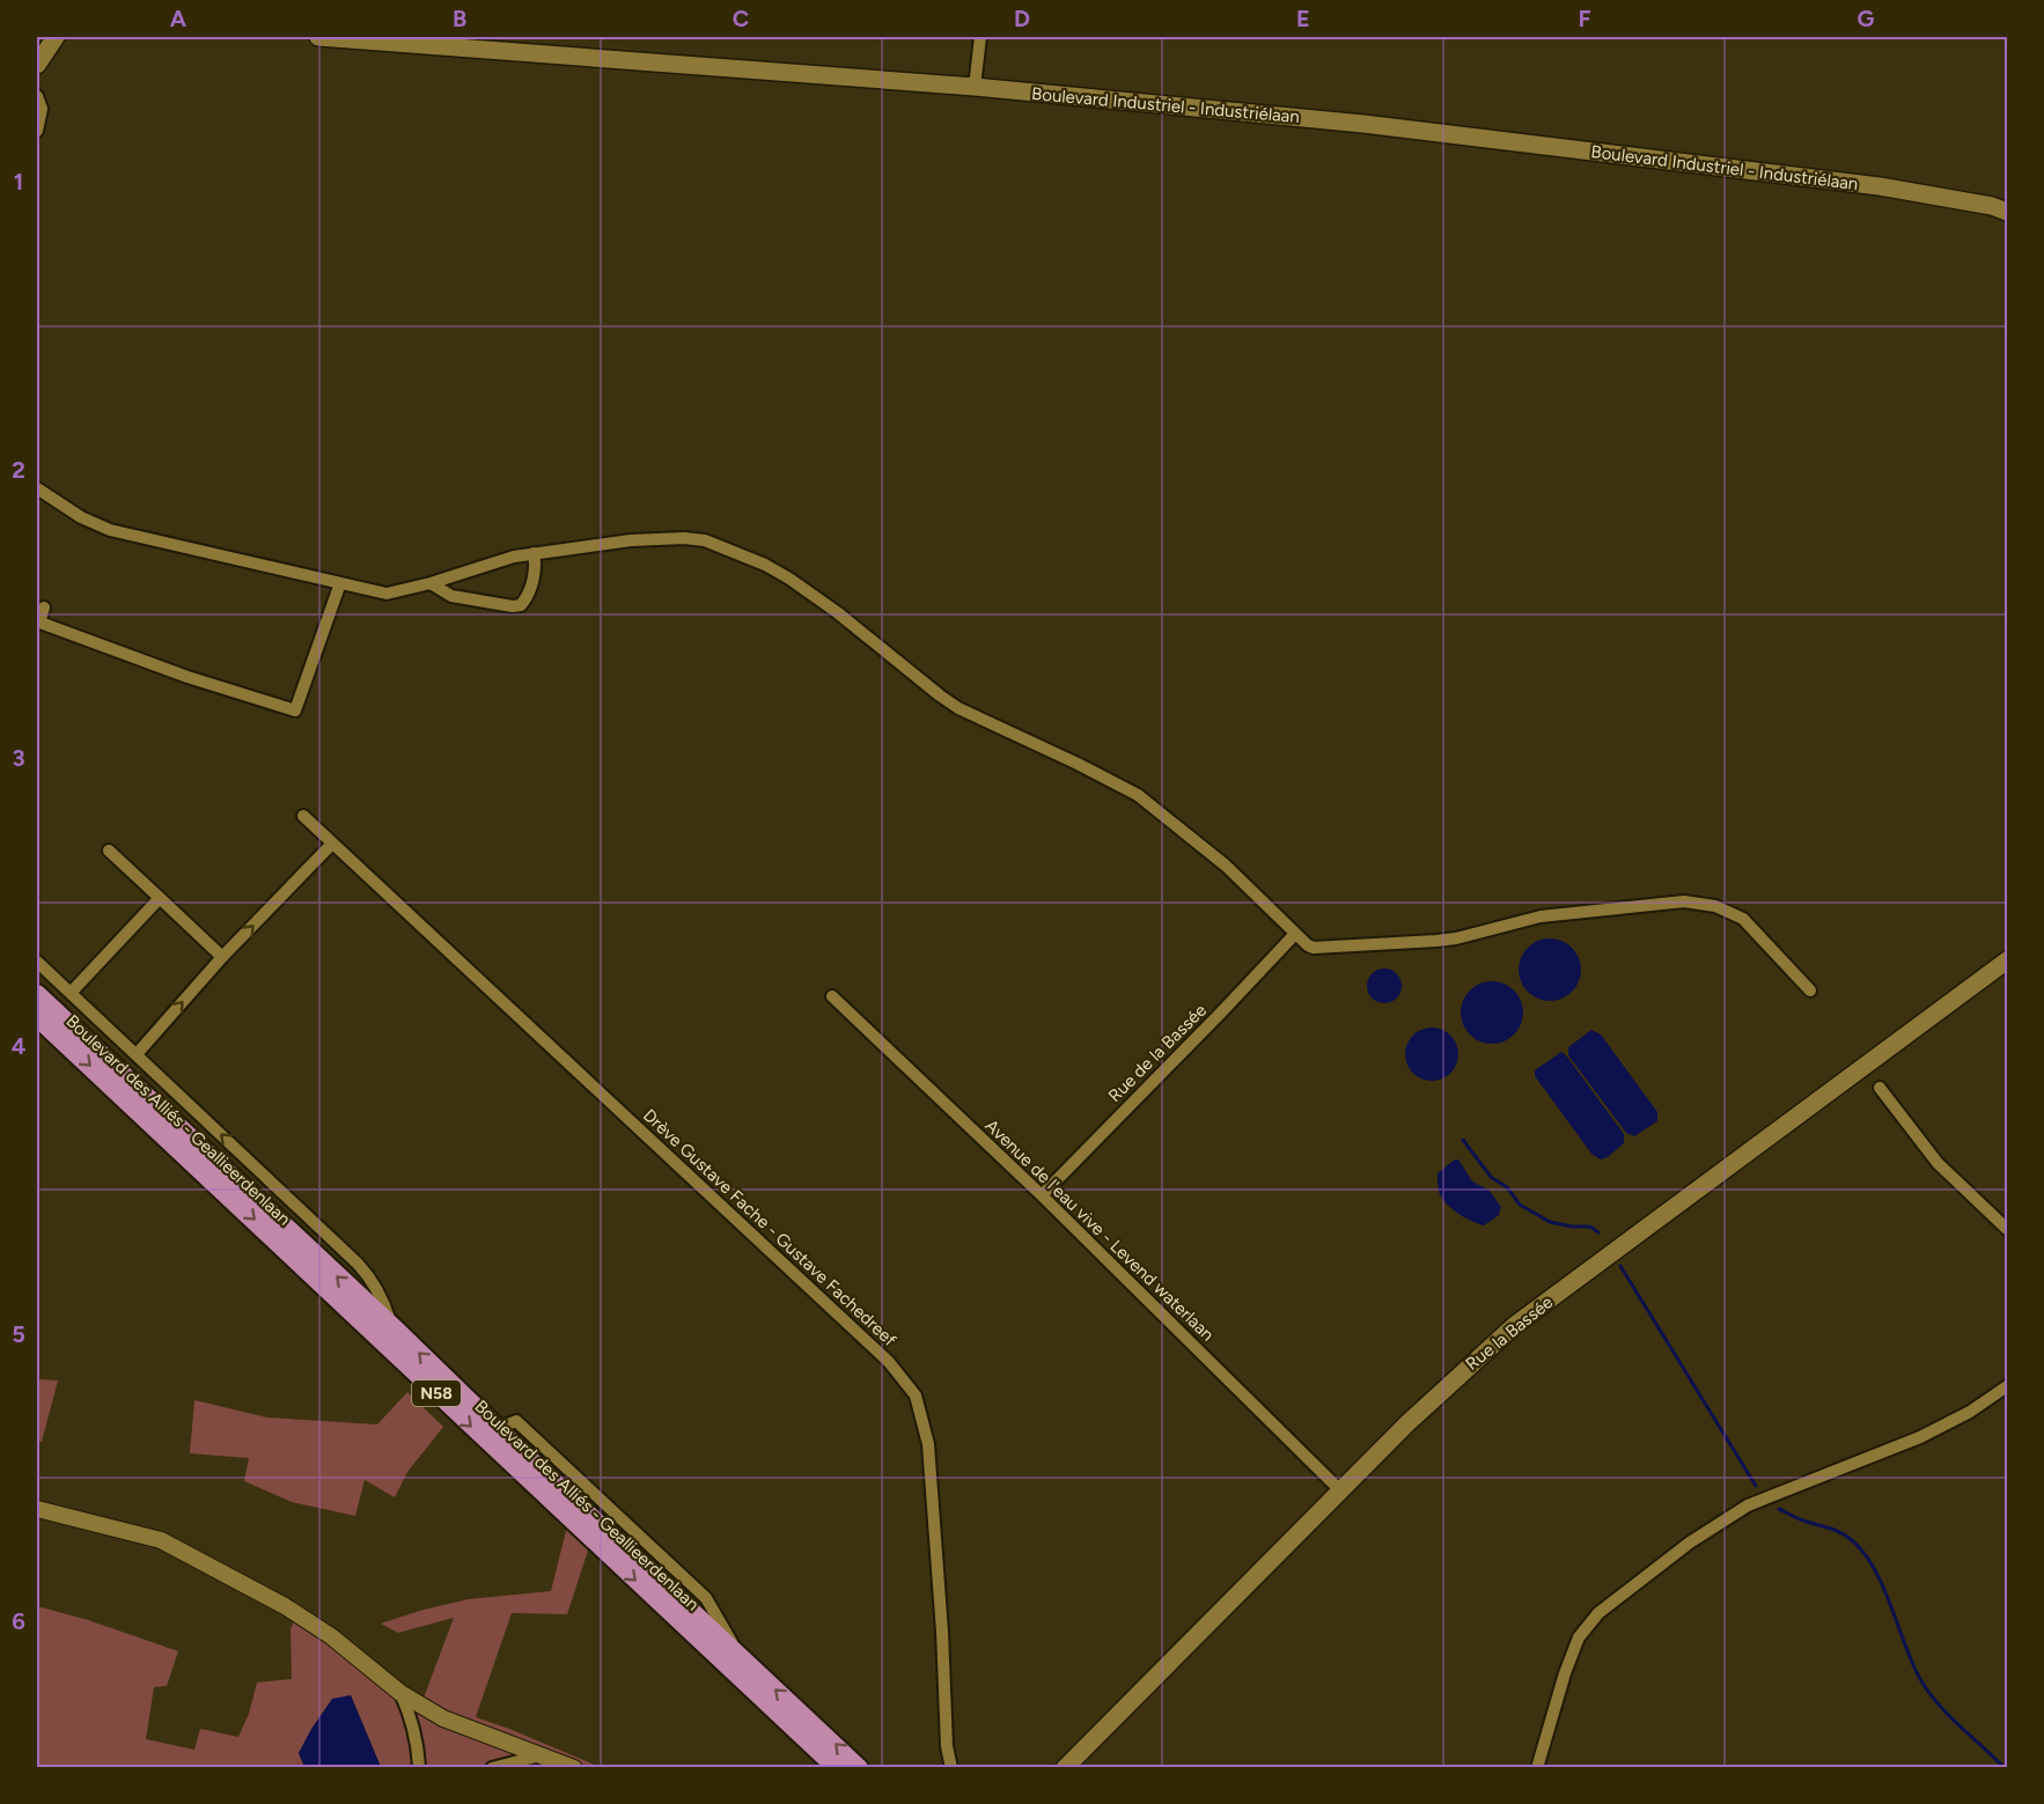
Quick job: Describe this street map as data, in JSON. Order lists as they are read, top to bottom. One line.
{"streets":{"highway":["Boulevard des Alliés - Geallieerdenlaan","N58"],"main road":["Boulevard Industriel - Industriélaan","Rue la Bassée"],"street":["Rue de la Bassée","Drève Gustave Fache - Gustave Fachedreef","Avenue de l'eau vive - Levend waterlaan"]},"crossings":[["Rue de la Bassée","Avenue de l'eau vive - Levend waterlaan"],["Avenue de l'eau vive - Levend waterlaan","Rue la Bassée"]],"grid":{"columns":["A","B","C","D","E","F","G"],"rows":["1","2","3","4","5","6"]}}
